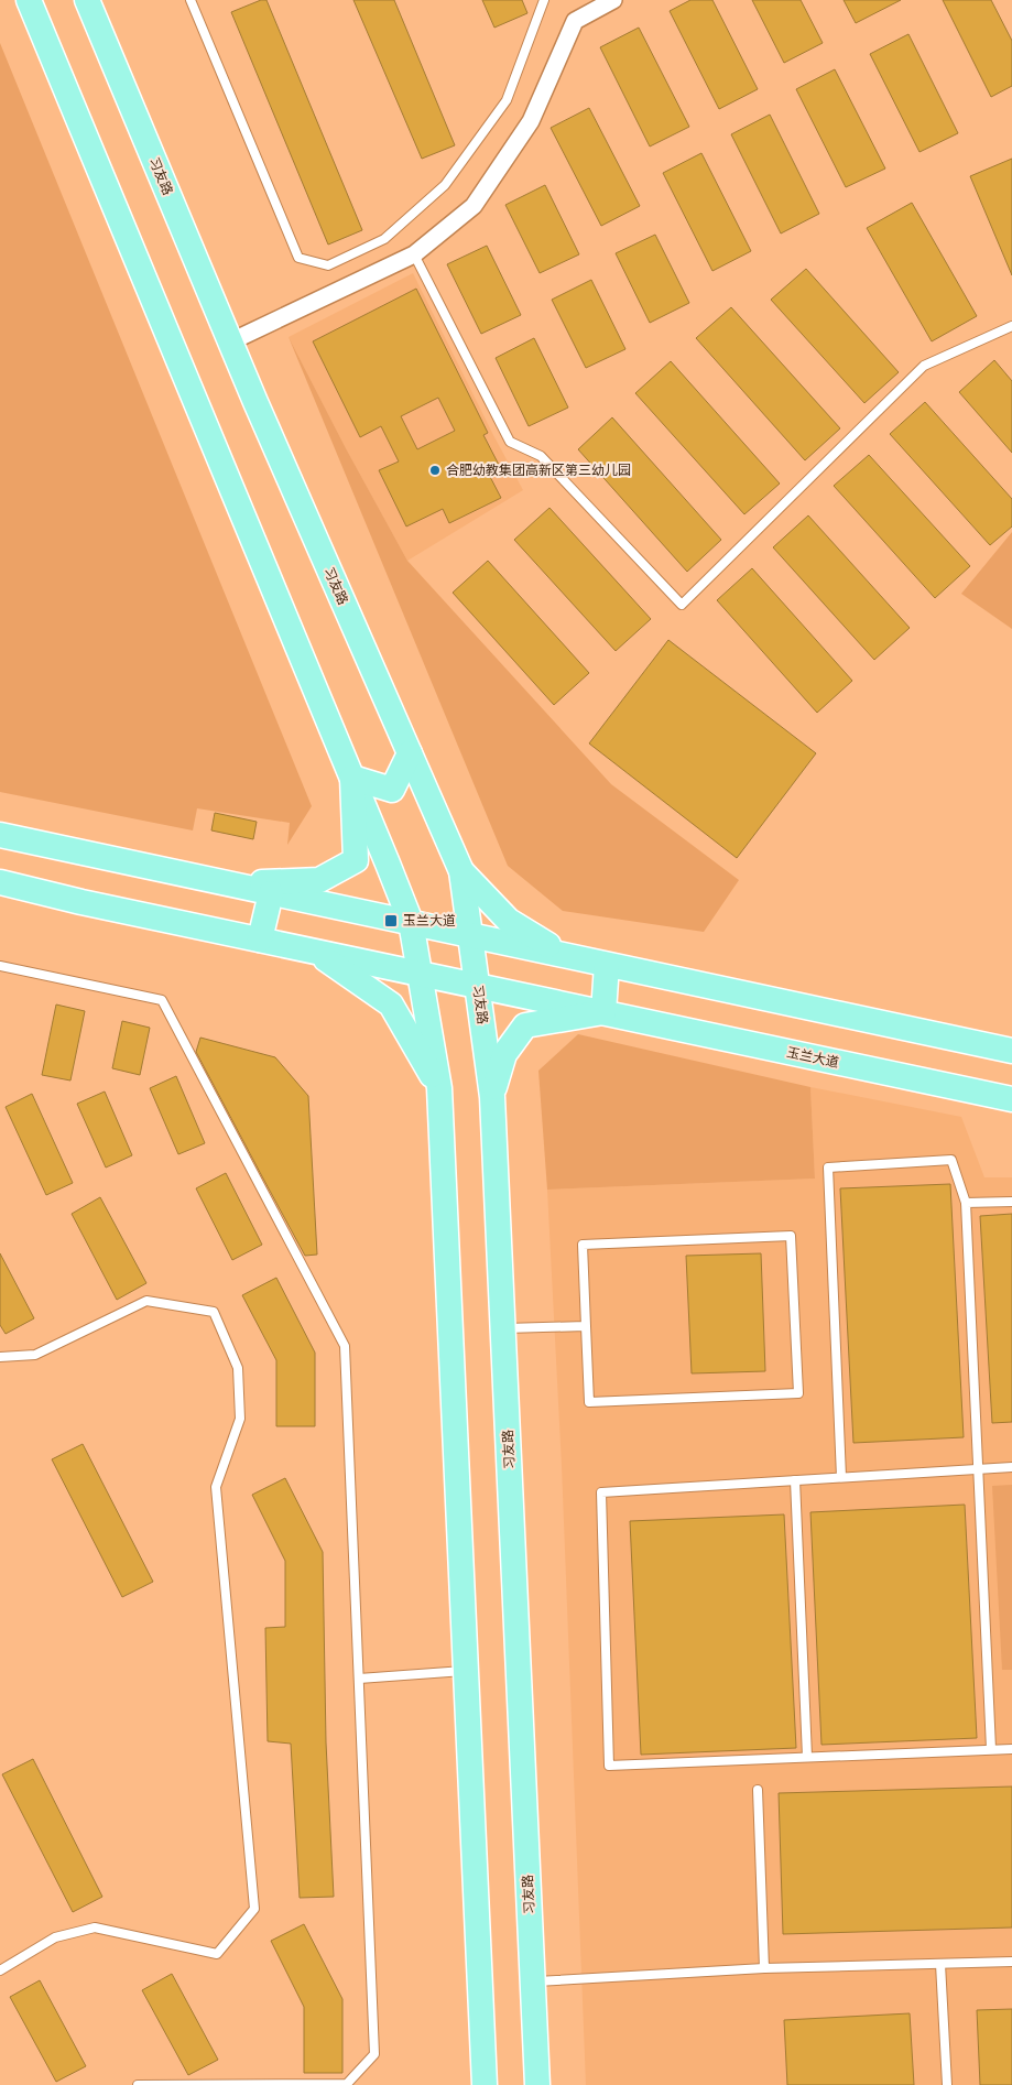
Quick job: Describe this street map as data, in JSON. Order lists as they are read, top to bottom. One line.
{"streets":{"main road":["习友路","玉兰大道"]},"crossings":[["习友路","玉兰大道"]],"places":{"other":["合肥幼教集团高新区第三幼儿园"],"transit":["玉兰大道"]}}
